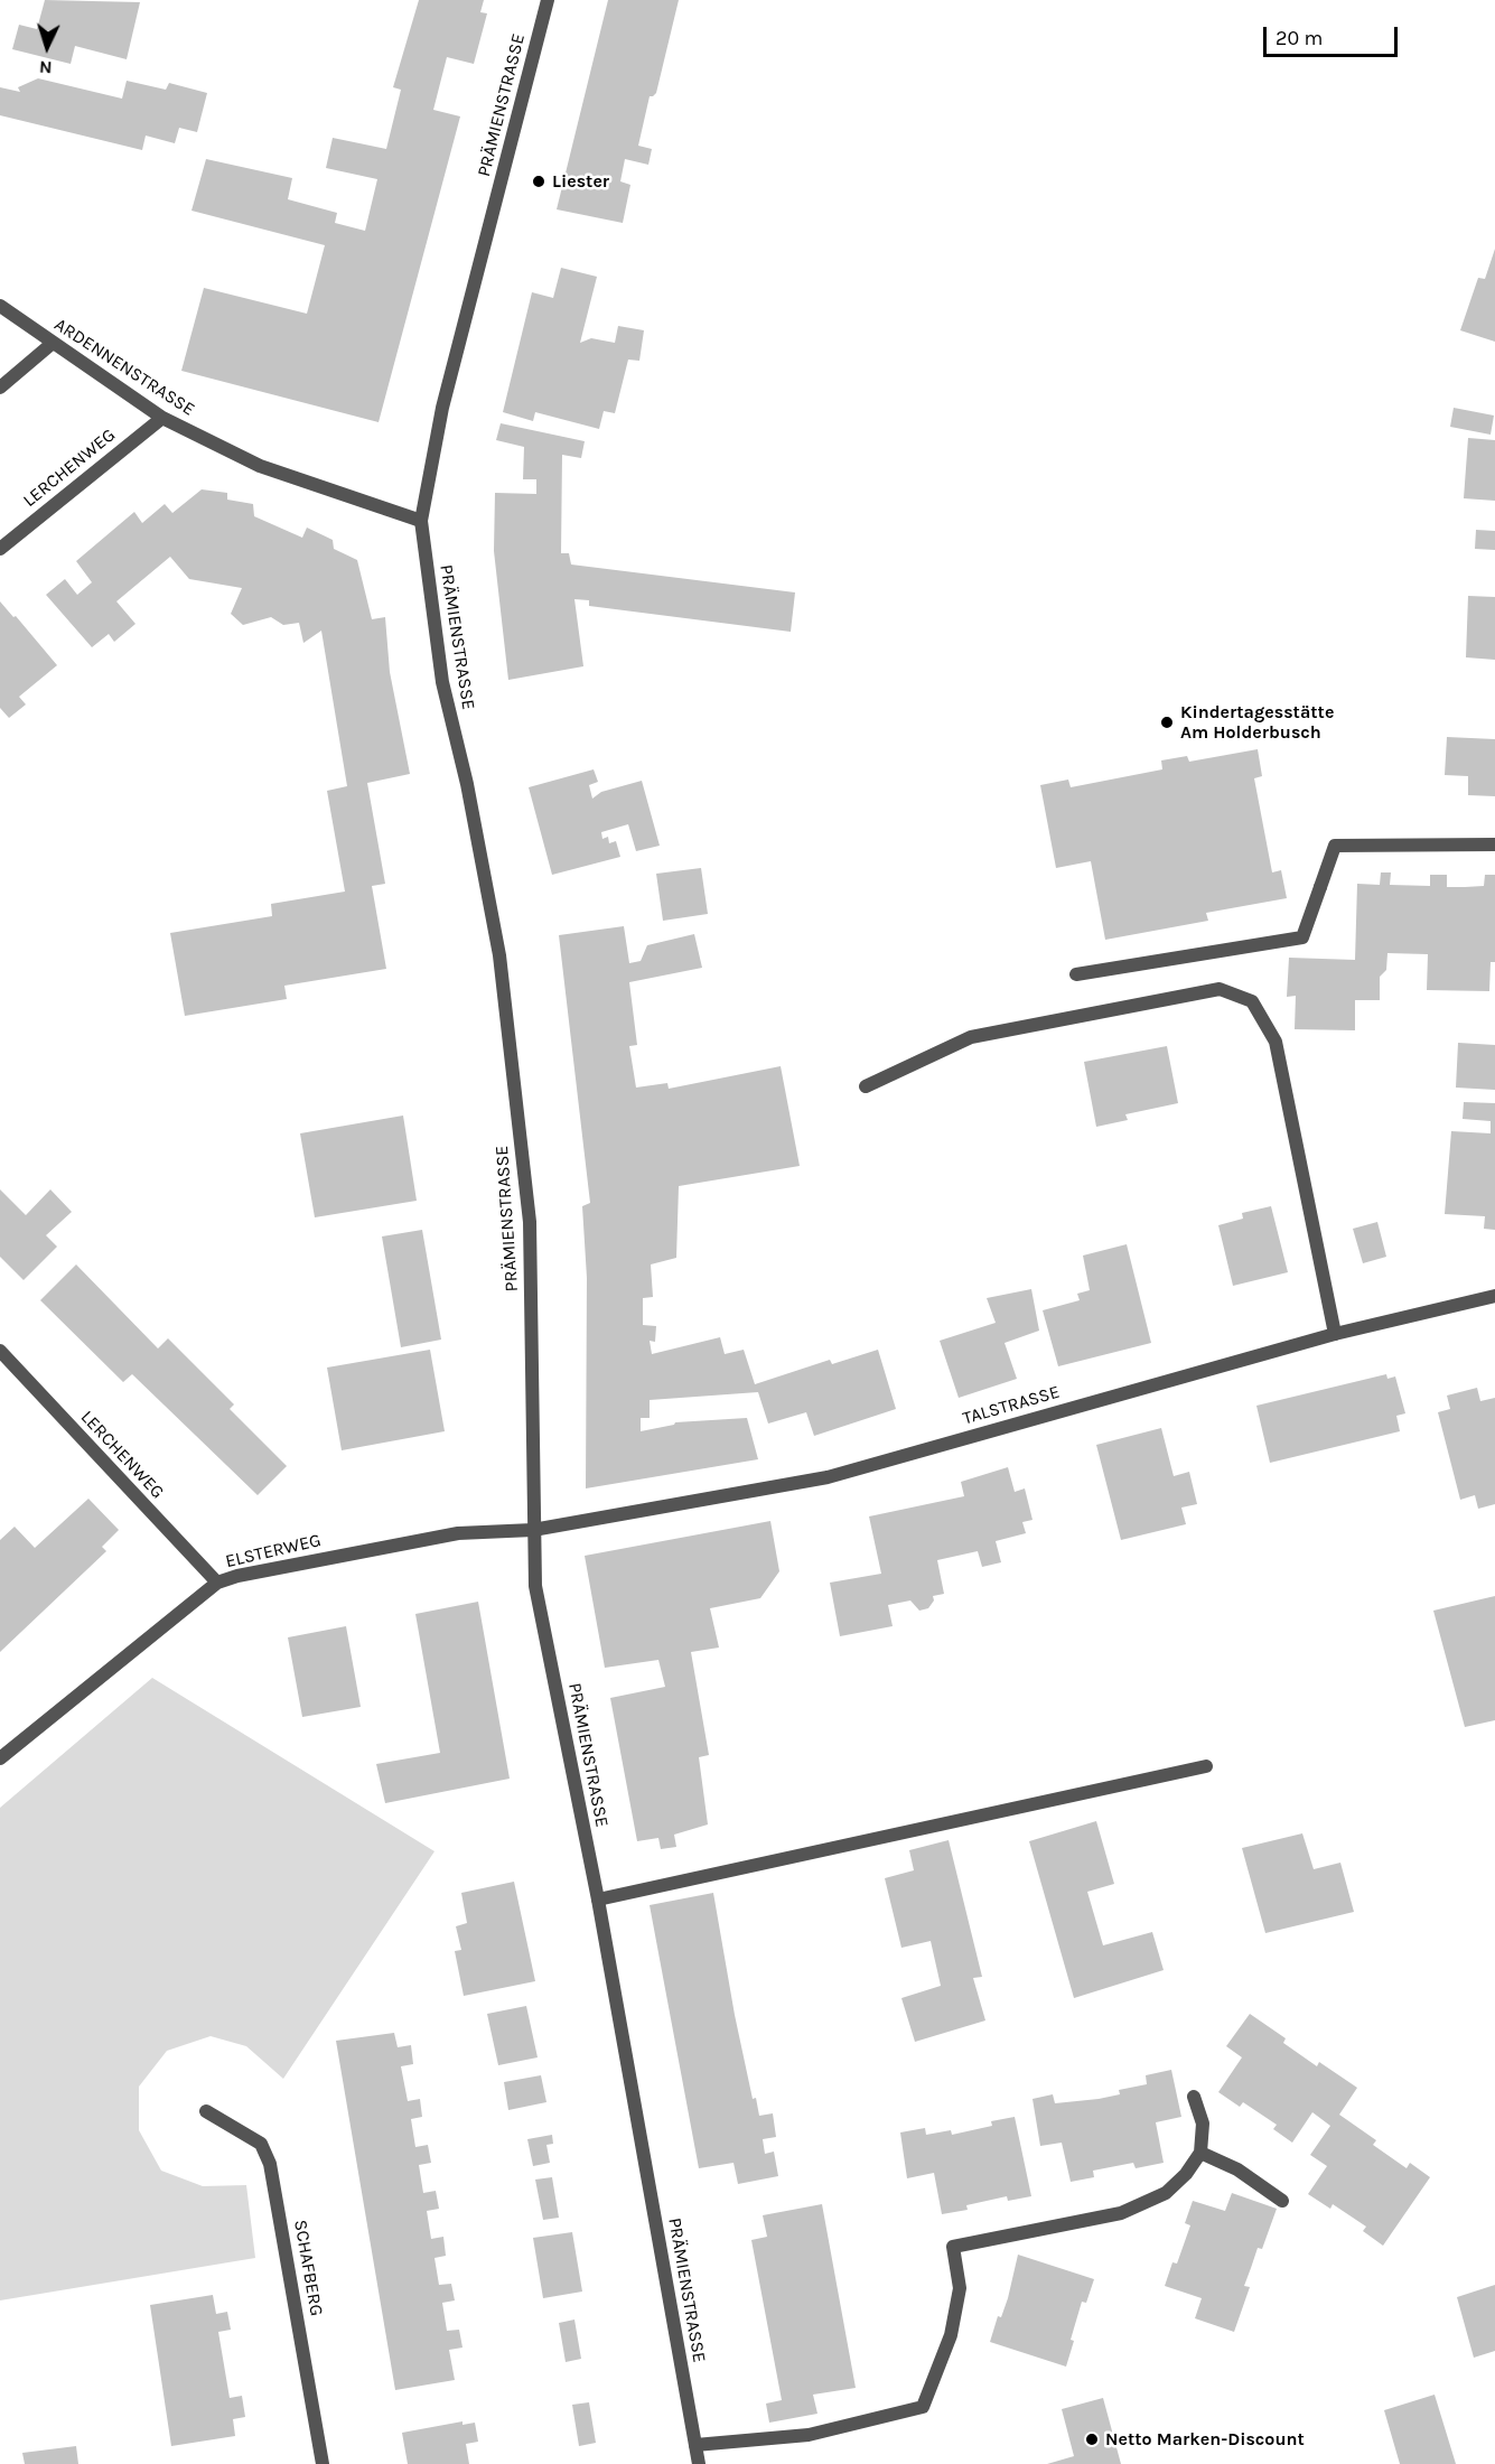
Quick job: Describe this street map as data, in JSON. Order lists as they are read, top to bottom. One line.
{"streets":{"street":["PRÄMIENSTRASSE","ARDENNENSTRASSE","LERCHENWEG","TALSTRASSE","ELSTERWEG","SCHAFBERG"]},"crossings":[["PRÄMIENSTRASSE","ARDENNENSTRASSE"],["PRÄMIENSTRASSE","TALSTRASSE"],["PRÄMIENSTRASSE","ELSTERWEG"],["ARDENNENSTRASSE","LERCHENWEG"],["LERCHENWEG","ELSTERWEG"],["TALSTRASSE","ELSTERWEG"]],"places":["Liester","Kindertagesstätte Am Holderbusch","Netto Marken-Discount"],"scale_bar":"20 m","north":"bottom"}
